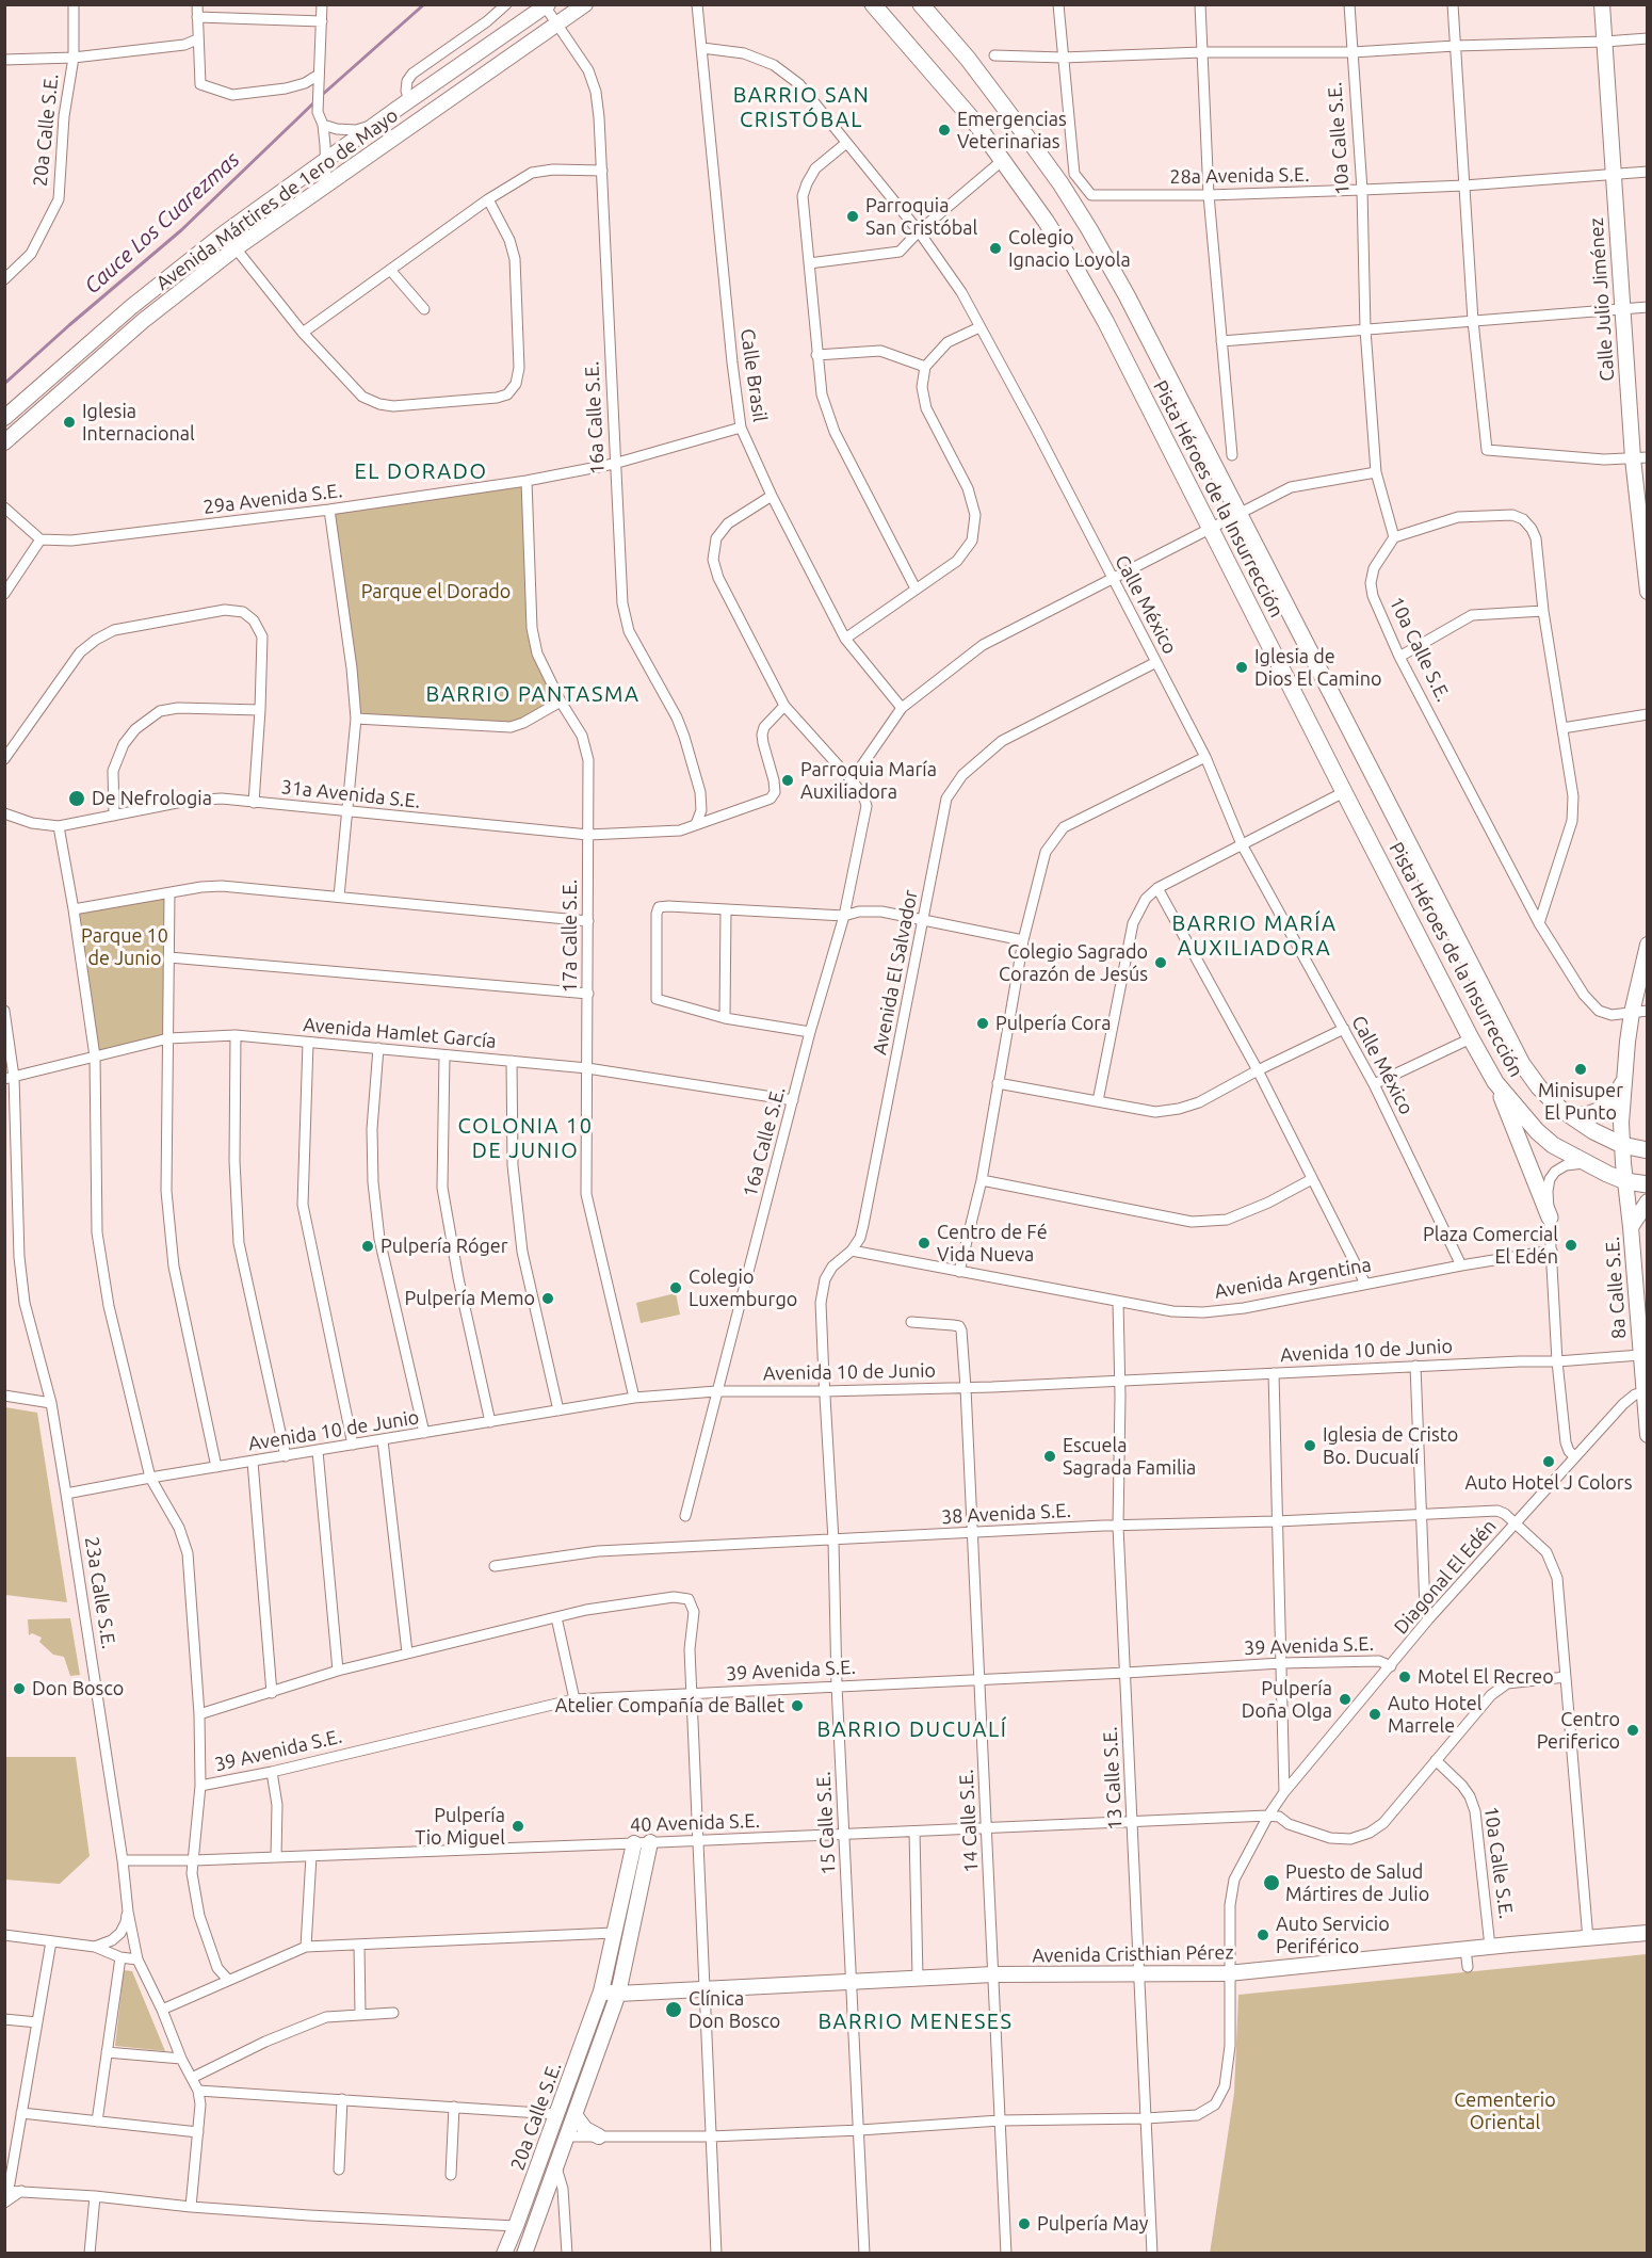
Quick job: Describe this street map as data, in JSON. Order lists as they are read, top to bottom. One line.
{"streets":{"main road":["20a Calle S.E.","Avenida Mártires de 1ero de Mayo","Calle Julio Jiménez","Pista Héroes de la Insurrección","8a Calle S.E.","Avenida Cristhian Pérez"],"street":["10a Calle S.E.","28a Avenida S.E.","Calle Brasil","16a Calle S.E.","29a Avenida S.E.","Calle México","31a Avenida S.E.","17a Calle S.E.","Avenida El Salvador","Avenida Hamlet García","Avenida Argentina","Avenida 10 de Junio","38 Avenida S.E.","Diagonal El Edén","23a Calle S.E.","39 Avenida S.E.","13 Calle S.E.","14 Calle S.E.","40 Avenida S.E.","15 Calle S.E."]},"crossings":[["20a Calle S.E.","Diagonal El Edén"],["20a Calle S.E.","40 Avenida S.E."],["20a Calle S.E.","Avenida Cristhian Pérez"],["10a Calle S.E.","28a Avenida S.E."],["10a Calle S.E.","Avenida Cristhian Pérez"],["28a Avenida S.E.","Calle Julio Jiménez"],["Avenida Mártires de 1ero de Mayo","16a Calle S.E."],["Calle Brasil","16a Calle S.E."],["Calle Brasil","29a Avenida S.E."],["Calle Brasil","Calle México"],["16a Calle S.E.","29a Avenida S.E."],["16a Calle S.E.","31a Avenida S.E."],["16a Calle S.E.","Avenida Hamlet García"],["16a Calle S.E.","Avenida 10 de Junio"],["29a Avenida S.E.","17a Calle S.E."],["Pista Héroes de la Insurrección","8a Calle S.E."],["Calle México","Avenida El Salvador"],["Calle México","Avenida Argentina"],["31a Avenida S.E.","17a Calle S.E."],["17a Calle S.E.","Avenida Hamlet García"],["17a Calle S.E.","Avenida 10 de Junio"],["Avenida El Salvador","Avenida Argentina"],["Avenida El Salvador","Avenida 10 de Junio"],["Avenida El Salvador","15 Calle S.E."],["Avenida Hamlet García","23a Calle S.E."],["Avenida Argentina","13 Calle S.E."],["8a Calle S.E.","Avenida 10 de Junio"],["8a Calle S.E.","Diagonal El Edén"],["Avenida 10 de Junio","23a Calle S.E."],["Avenida 10 de Junio","13 Calle S.E."],["Avenida 10 de Junio","14 Calle S.E."],["Avenida 10 de Junio","15 Calle S.E."],["38 Avenida S.E.","Diagonal El Edén"],["38 Avenida S.E.","13 Calle S.E."],["38 Avenida S.E.","14 Calle S.E."],["38 Avenida S.E.","15 Calle S.E."],["Diagonal El Edén","39 Avenida S.E."],["Diagonal El Edén","13 Calle S.E."],["Diagonal El Edén","14 Calle S.E."],["Diagonal El Edén","40 Avenida S.E."],["Diagonal El Edén","15 Calle S.E."],["Diagonal El Edén","Avenida Cristhian Pérez"],["23a Calle S.E.","40 Avenida S.E."],["39 Avenida S.E.","13 Calle S.E."],["39 Avenida S.E.","14 Calle S.E."],["39 Avenida S.E.","15 Calle S.E."],["13 Calle S.E.","40 Avenida S.E."],["13 Calle S.E.","Avenida Cristhian Pérez"],["14 Calle S.E.","40 Avenida S.E."],["14 Calle S.E.","Avenida Cristhian Pérez"],["40 Avenida S.E.","15 Calle S.E."],["15 Calle S.E.","Avenida Cristhian Pérez"]],"districts":["BARRIO SAN CRISTÓBAL","EL DORADO","BARRIO PANTASMA","BARRIO MARÍA AUXILIADORA","COLONIA 10 DE JUNIO","BARRIO DUCUALÍ","BARRIO MENESES"],"water":["Cauce Los Cuarezmas"],"parks":["Parque el Dorado","Parque 10 de Junio","Cementerio Oriental"],"places":["Emergencias Veterinarias","Parroquia San Cristóbal","Colegio Ignacio Loyola","Iglesia Internacional","Iglesia de Dios El Camino","Parroquia María Auxiliadora","De Nefrologia","Colegio Sagrado Corazón de Jesús","Pulpería Cora","Minisuper El Punto","Centro de Fé Vida Nueva","Plaza Comercial El Edén","Pulpería Róger","Colegio Luxemburgo","Pulpería Memo","Iglesia de Cristo Bo. Ducualí","Escuela Sagrada Familia","Auto Hotel J Colors","Motel El Recreo","Don Bosco","Pulpería Doña Olga","Atelier Compañía de Ballet","Auto Hotel Marrele","Centro Periferico","Pulpería Tio Miguel","Puesto de Salud Mártires de Julio","Auto Servicio Periférico","Clínica Don Bosco","Pulpería May"]}
